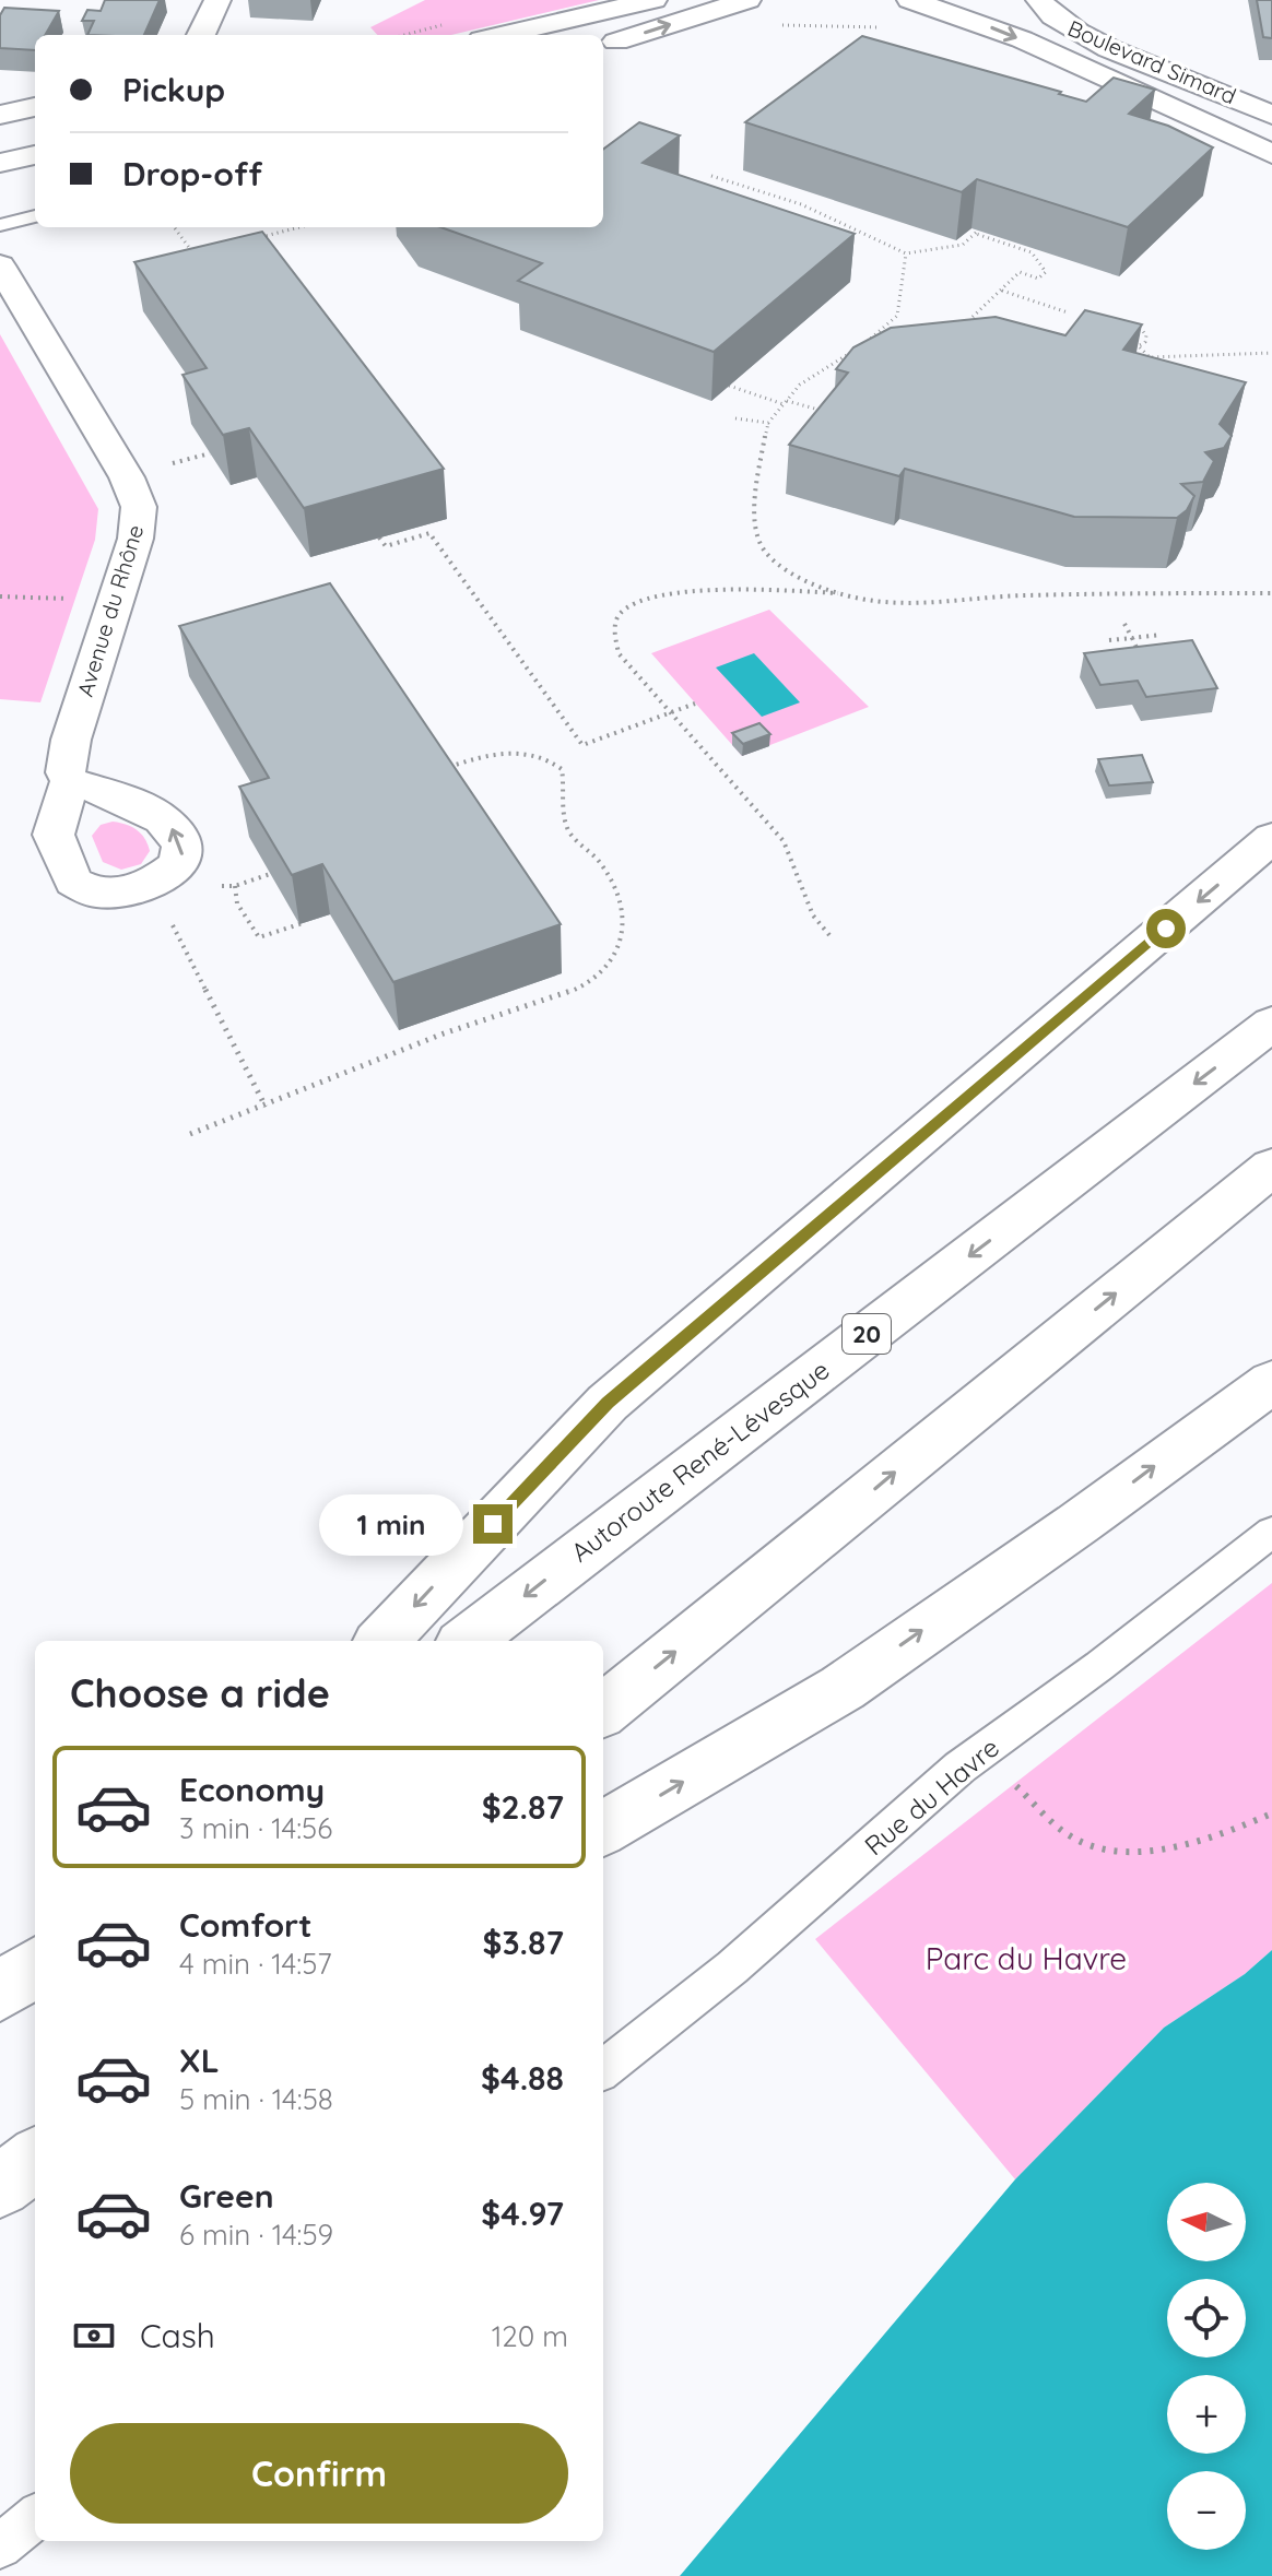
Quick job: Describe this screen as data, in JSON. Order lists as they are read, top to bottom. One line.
{"streets":{"main road":["Boulevard Simard","Avenue du Rhône","20","Autoroute René-Lévesque"],"lane":["Rue du Havre"]},"parks":["Parc du Havre"],"north":"left","page":{"banner":["Pickup","Drop-off"],"bubble":"1 min","heading":"Choose a ride","list":[{"name":"Economy","note":"3 min · 14:56","value":"$2.87"},{"name":"Comfort","note":"4 min · 14:57","value":"$3.87"},{"name":"XL","note":"5 min · 14:58","value":"$4.88"},{"name":"Green","note":"6 min · 14:59","value":"$4.97"}],"map_buttons":["+","−"],"pay":["Cash","120 m"],"buttons":"Confirm"}}
